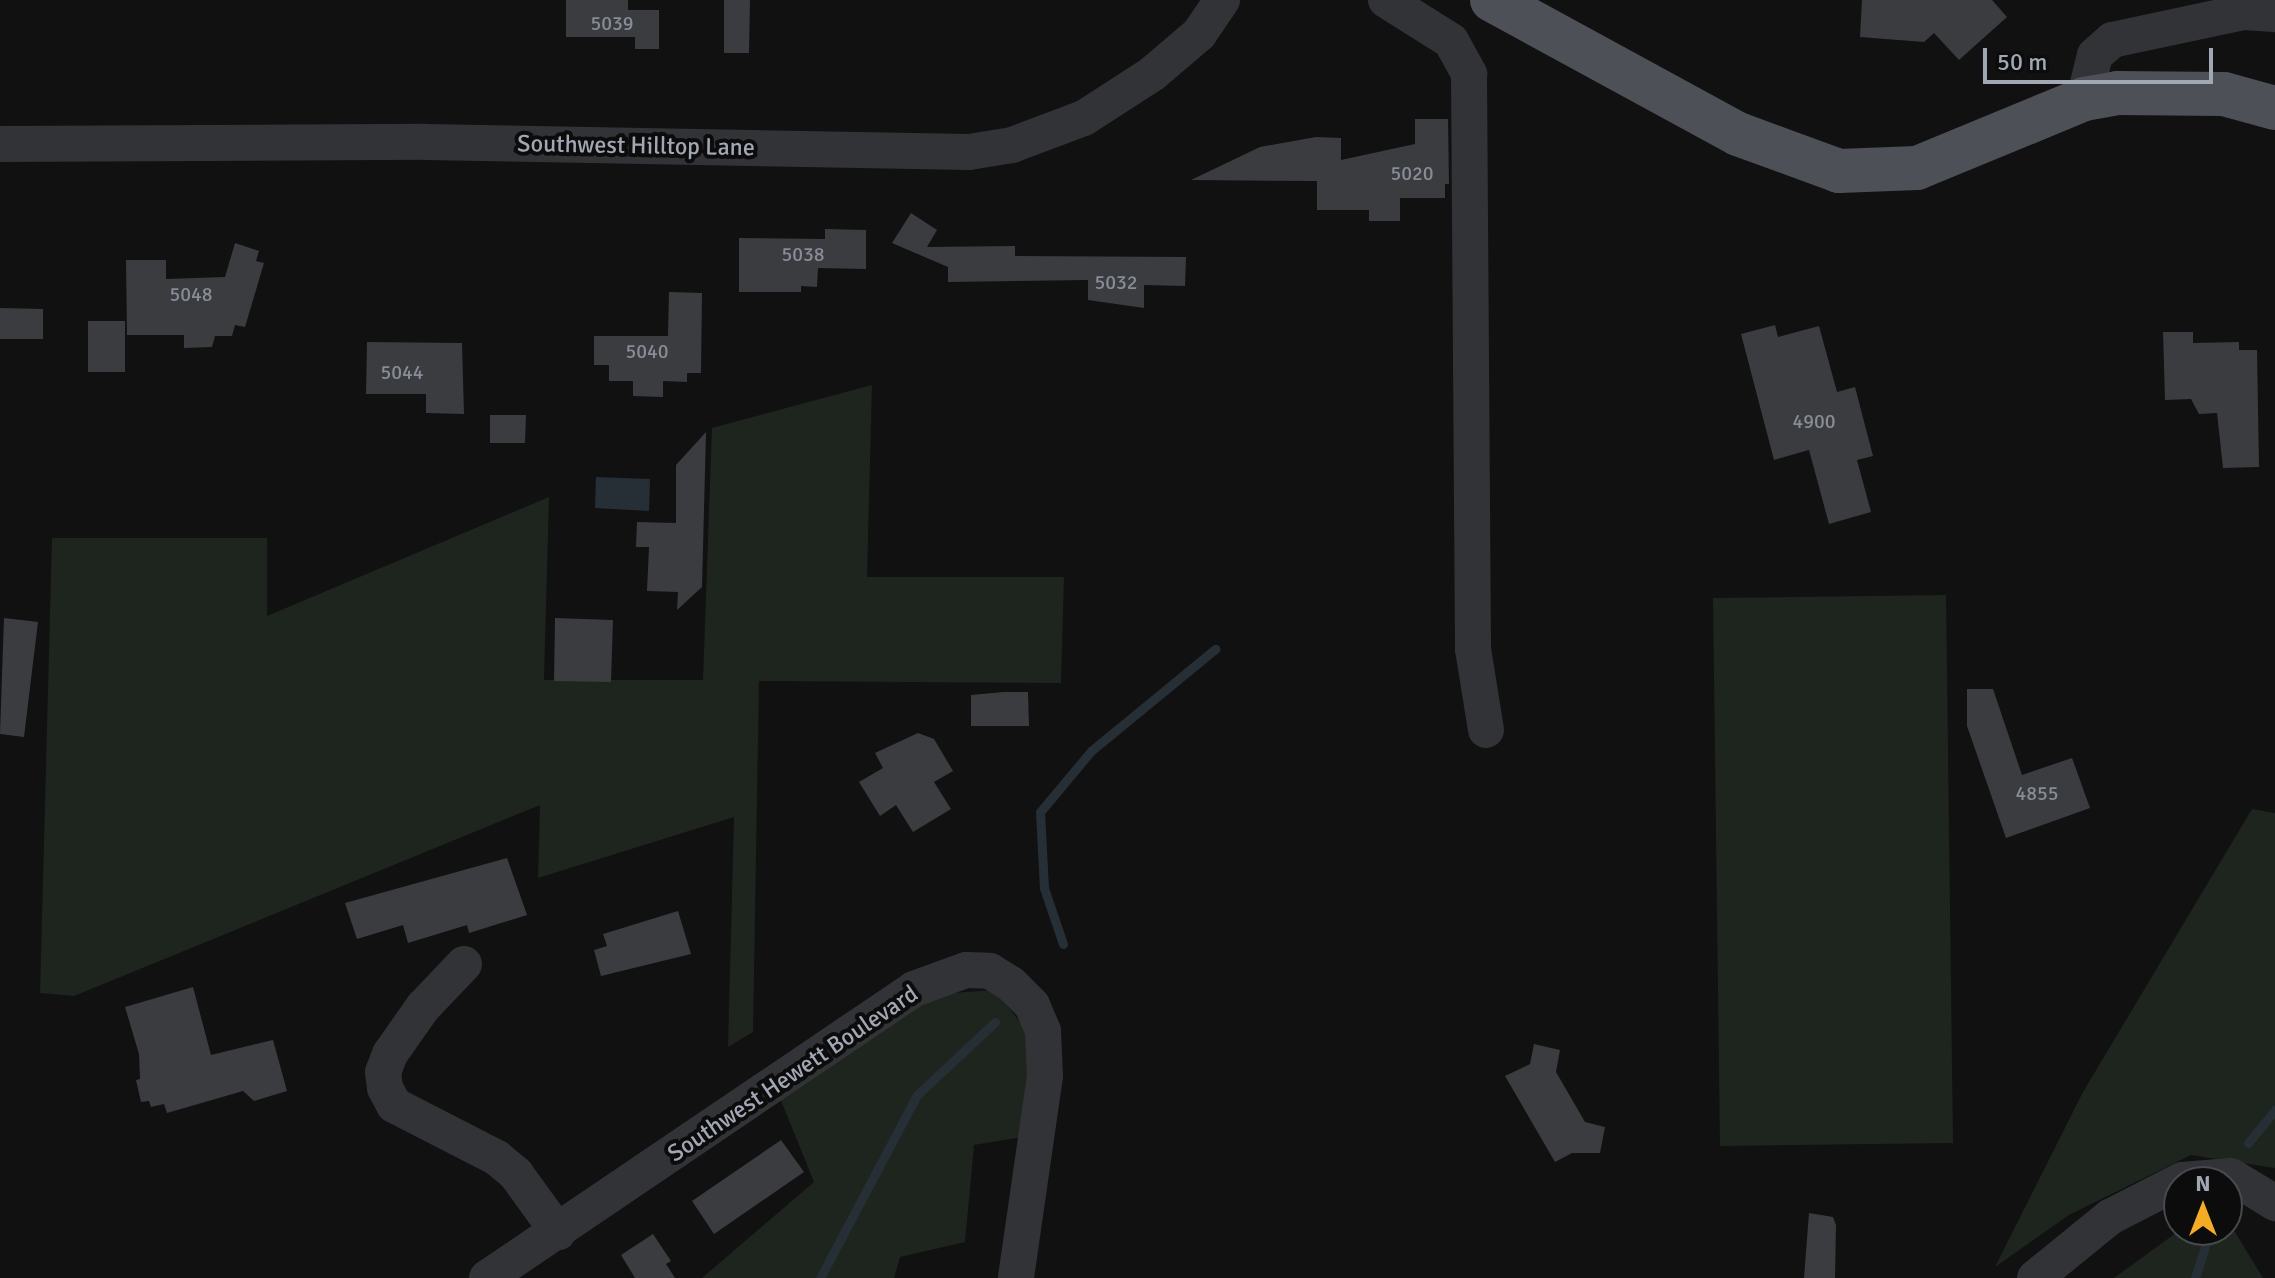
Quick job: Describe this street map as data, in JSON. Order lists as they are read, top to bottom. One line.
{"streets":{"street":["Southwest Hilltop Lane","Southwest Hewett Boulevard"]},"house_numbers":["5039","5020","5038","5032","5048","5040","5044","4900","4855"],"scale_bar":"50 m","north":"top"}
